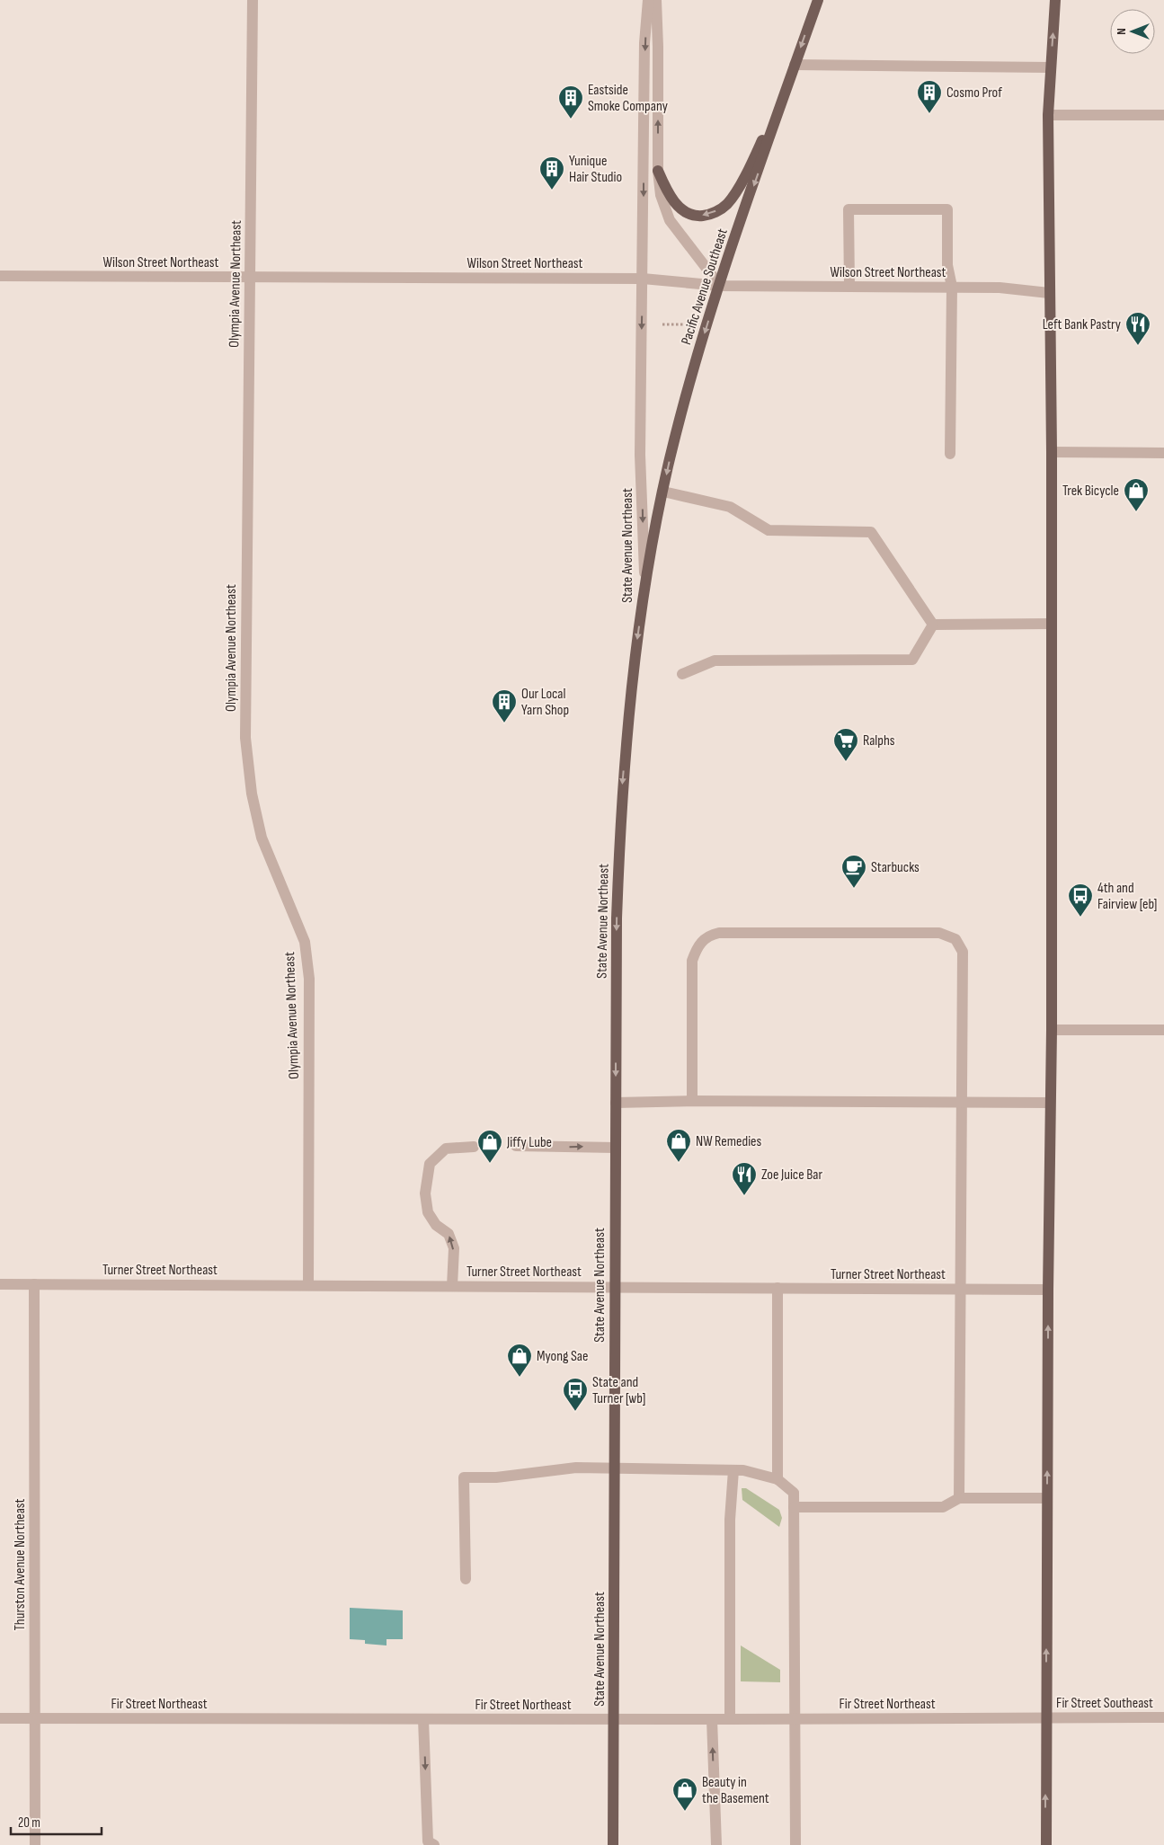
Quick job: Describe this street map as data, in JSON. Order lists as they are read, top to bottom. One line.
{"streets":{"main road":["Pacific Avenue Southeast","State Avenue Northeast"],"street":["Wilson Street Northeast","Olympia Avenue Northeast","Turner Street Northeast","Thurston Avenue Northeast","Fir Street Southeast","Fir Street Northeast"]},"crossings":[["Wilson Street Northeast","Olympia Avenue Northeast"],["Wilson Street Northeast","Pacific Avenue Southeast"],["Wilson Street Northeast","State Avenue Northeast"],["Olympia Avenue Northeast","Turner Street Northeast"],["Pacific Avenue Southeast","State Avenue Northeast"],["State Avenue Northeast","Turner Street Northeast"],["State Avenue Northeast","Fir Street Northeast"],["Turner Street Northeast","Thurston Avenue Northeast"],["Thurston Avenue Northeast","Fir Street Northeast"],["Fir Street Southeast","Fir Street Northeast"]],"one_way":["Pacific Avenue Southeast","State Avenue Northeast"],"places":{"building":["Cosmo Prof","Eastside Smoke Company","Yunique Hair Studio","Our Local Yarn Shop"],"restaurant":["Left Bank Pastry","Zoe Juice Bar"],"shop":["Trek Bicycle","NW Remedies","Jiffy Lube","Myong Sae","Beauty in the Basement"],"supermarket":["Ralphs"],"cafe":["Starbucks"],"bus stop":["4th and Fairview [eb]","State and Turner [wb]"]},"scale_bar":"20 m","north":"left"}
